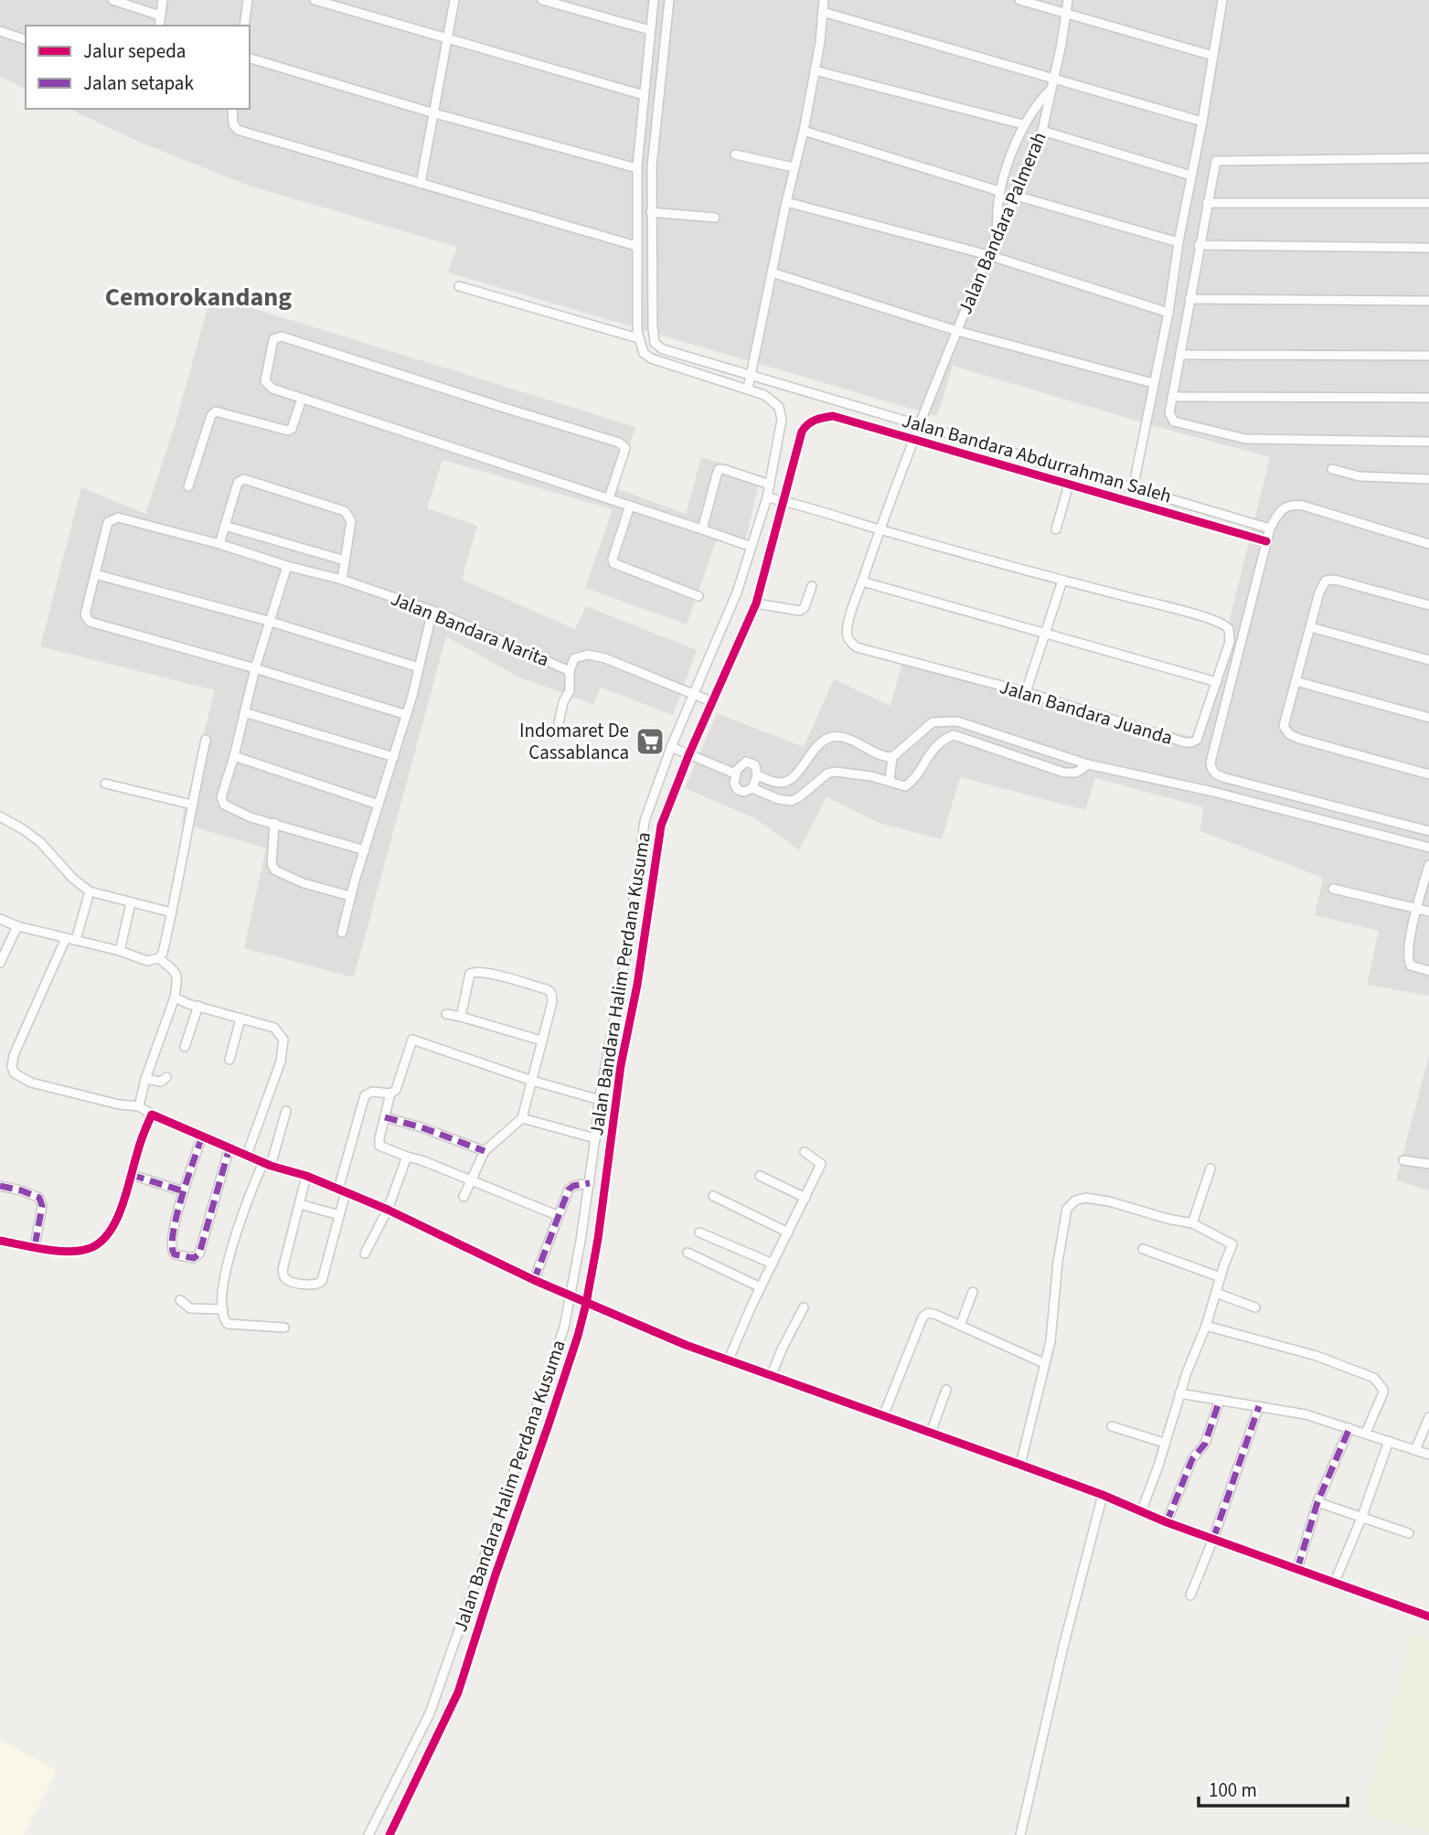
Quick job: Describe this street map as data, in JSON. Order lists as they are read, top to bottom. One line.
{"streets":{"street":["Jalan Bandara Palmerah","Jalan Bandara Abdurrahman Saleh","Jalan Bandara Narita","Jalan Bandara Juanda","Jalan Bandara Halim Perdana Kusuma"]},"crossings":[["Jalan Bandara Palmerah","Jalan Bandara Abdurrahman Saleh"],["Jalan Bandara Palmerah","Jalan Bandara Juanda"],["Jalan Bandara Abdurrahman Saleh","Jalan Bandara Juanda"],["Jalan Bandara Abdurrahman Saleh","Jalan Bandara Halim Perdana Kusuma"],["Jalan Bandara Narita","Jalan Bandara Halim Perdana Kusuma"],["Jalan Bandara Juanda","Jalan Bandara Halim Perdana Kusuma"]],"districts":["Cemorokandang"],"places":{"supermarket":["Indomaret De Cassablanca"]},"legend":["Jalur sepeda","Jalan setapak"],"scale_bar":"100 m"}
